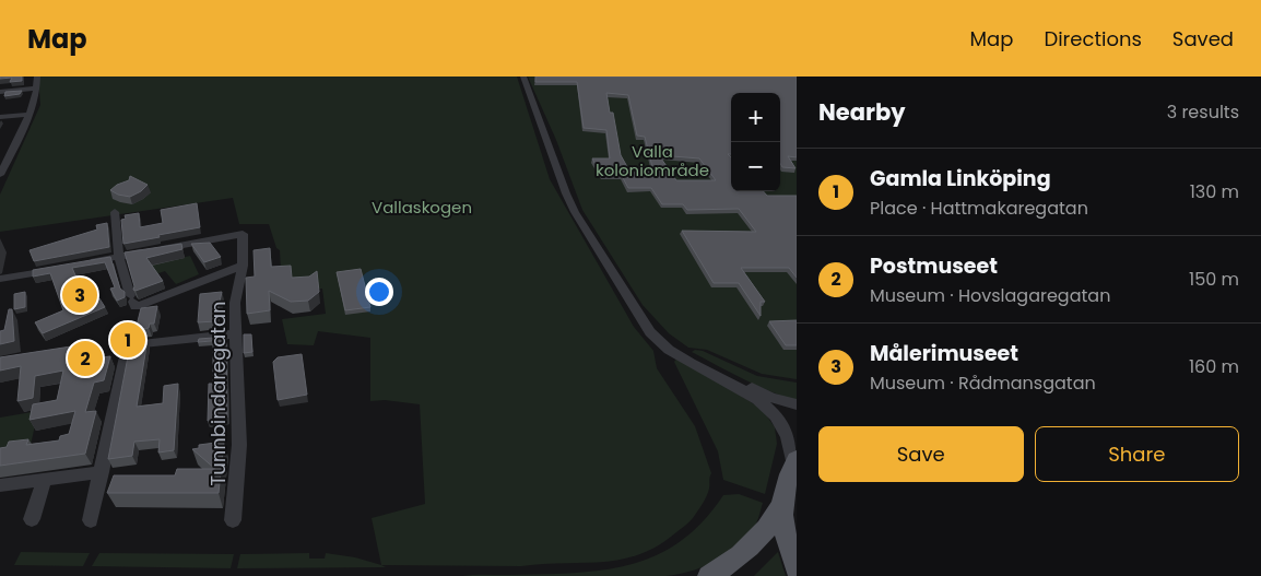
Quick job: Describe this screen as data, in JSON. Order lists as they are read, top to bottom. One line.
{"streets":{"street":["Tunnbindaregatan"]},"parks":["Valla koloniområde","Vallaskogen"],"page":{"header":"Map","nav":["Map","Directions","Saved"],"heading":["Nearby","3 results"],"map_buttons":["+","−"],"list":[{"mark":"1","name":"Gamla Linköping","note":"Place · Hattmakaregatan","value":"130 m"},{"mark":"2","name":"Postmuseet","note":"Museum · Hovslagaregatan","value":"150 m"},{"mark":"3","name":"Målerimuseet","note":"Museum · Rådmansgatan","value":"160 m"}],"pins":["3","1","2"],"buttons":["Save","Share"]}}
